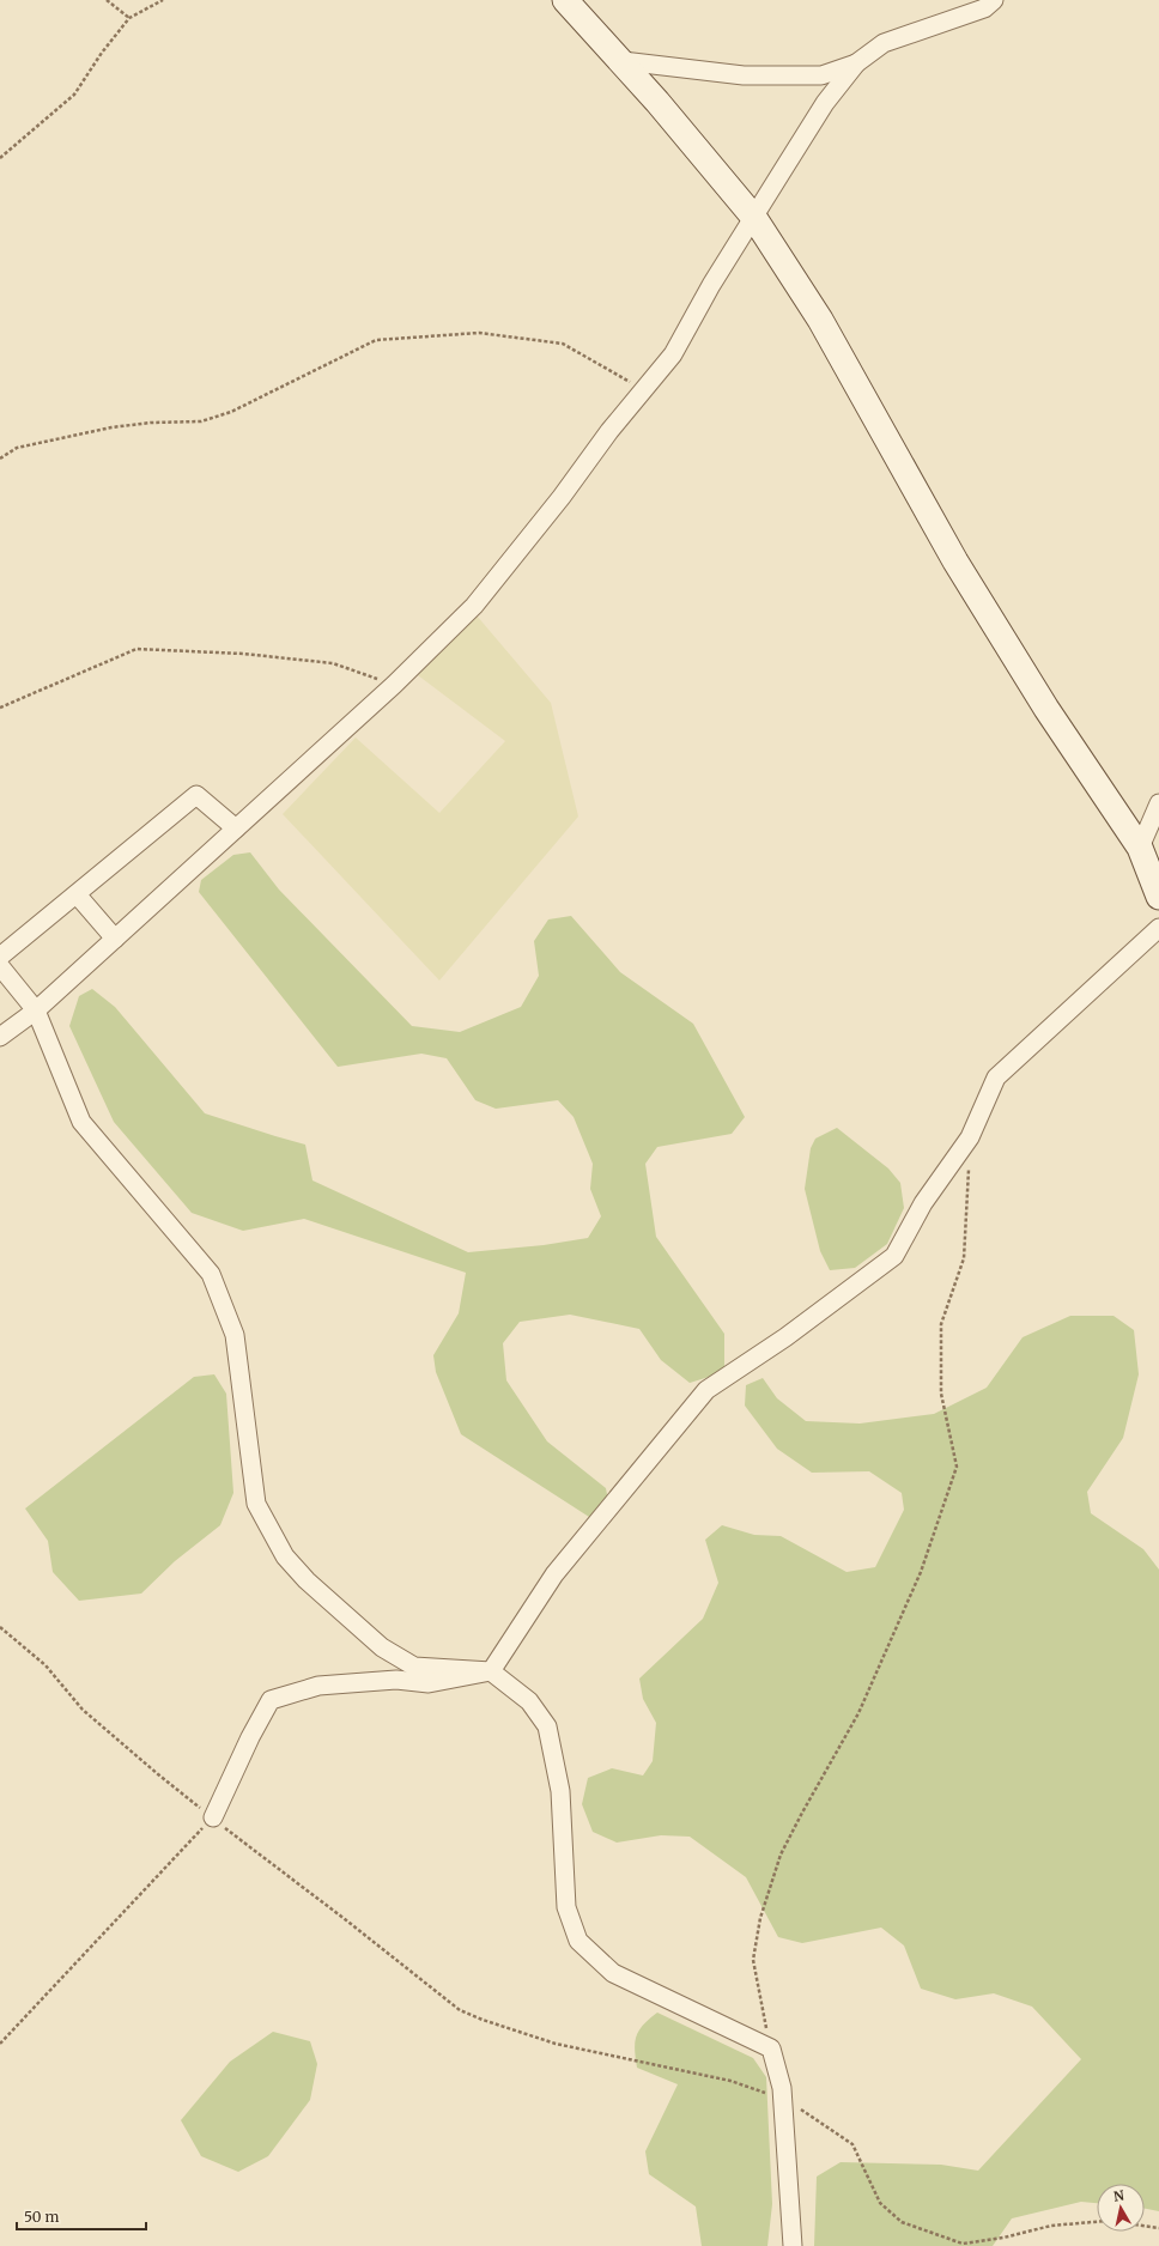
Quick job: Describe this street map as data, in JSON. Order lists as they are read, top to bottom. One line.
{"scale_bar":"50 m","north":"top"}
